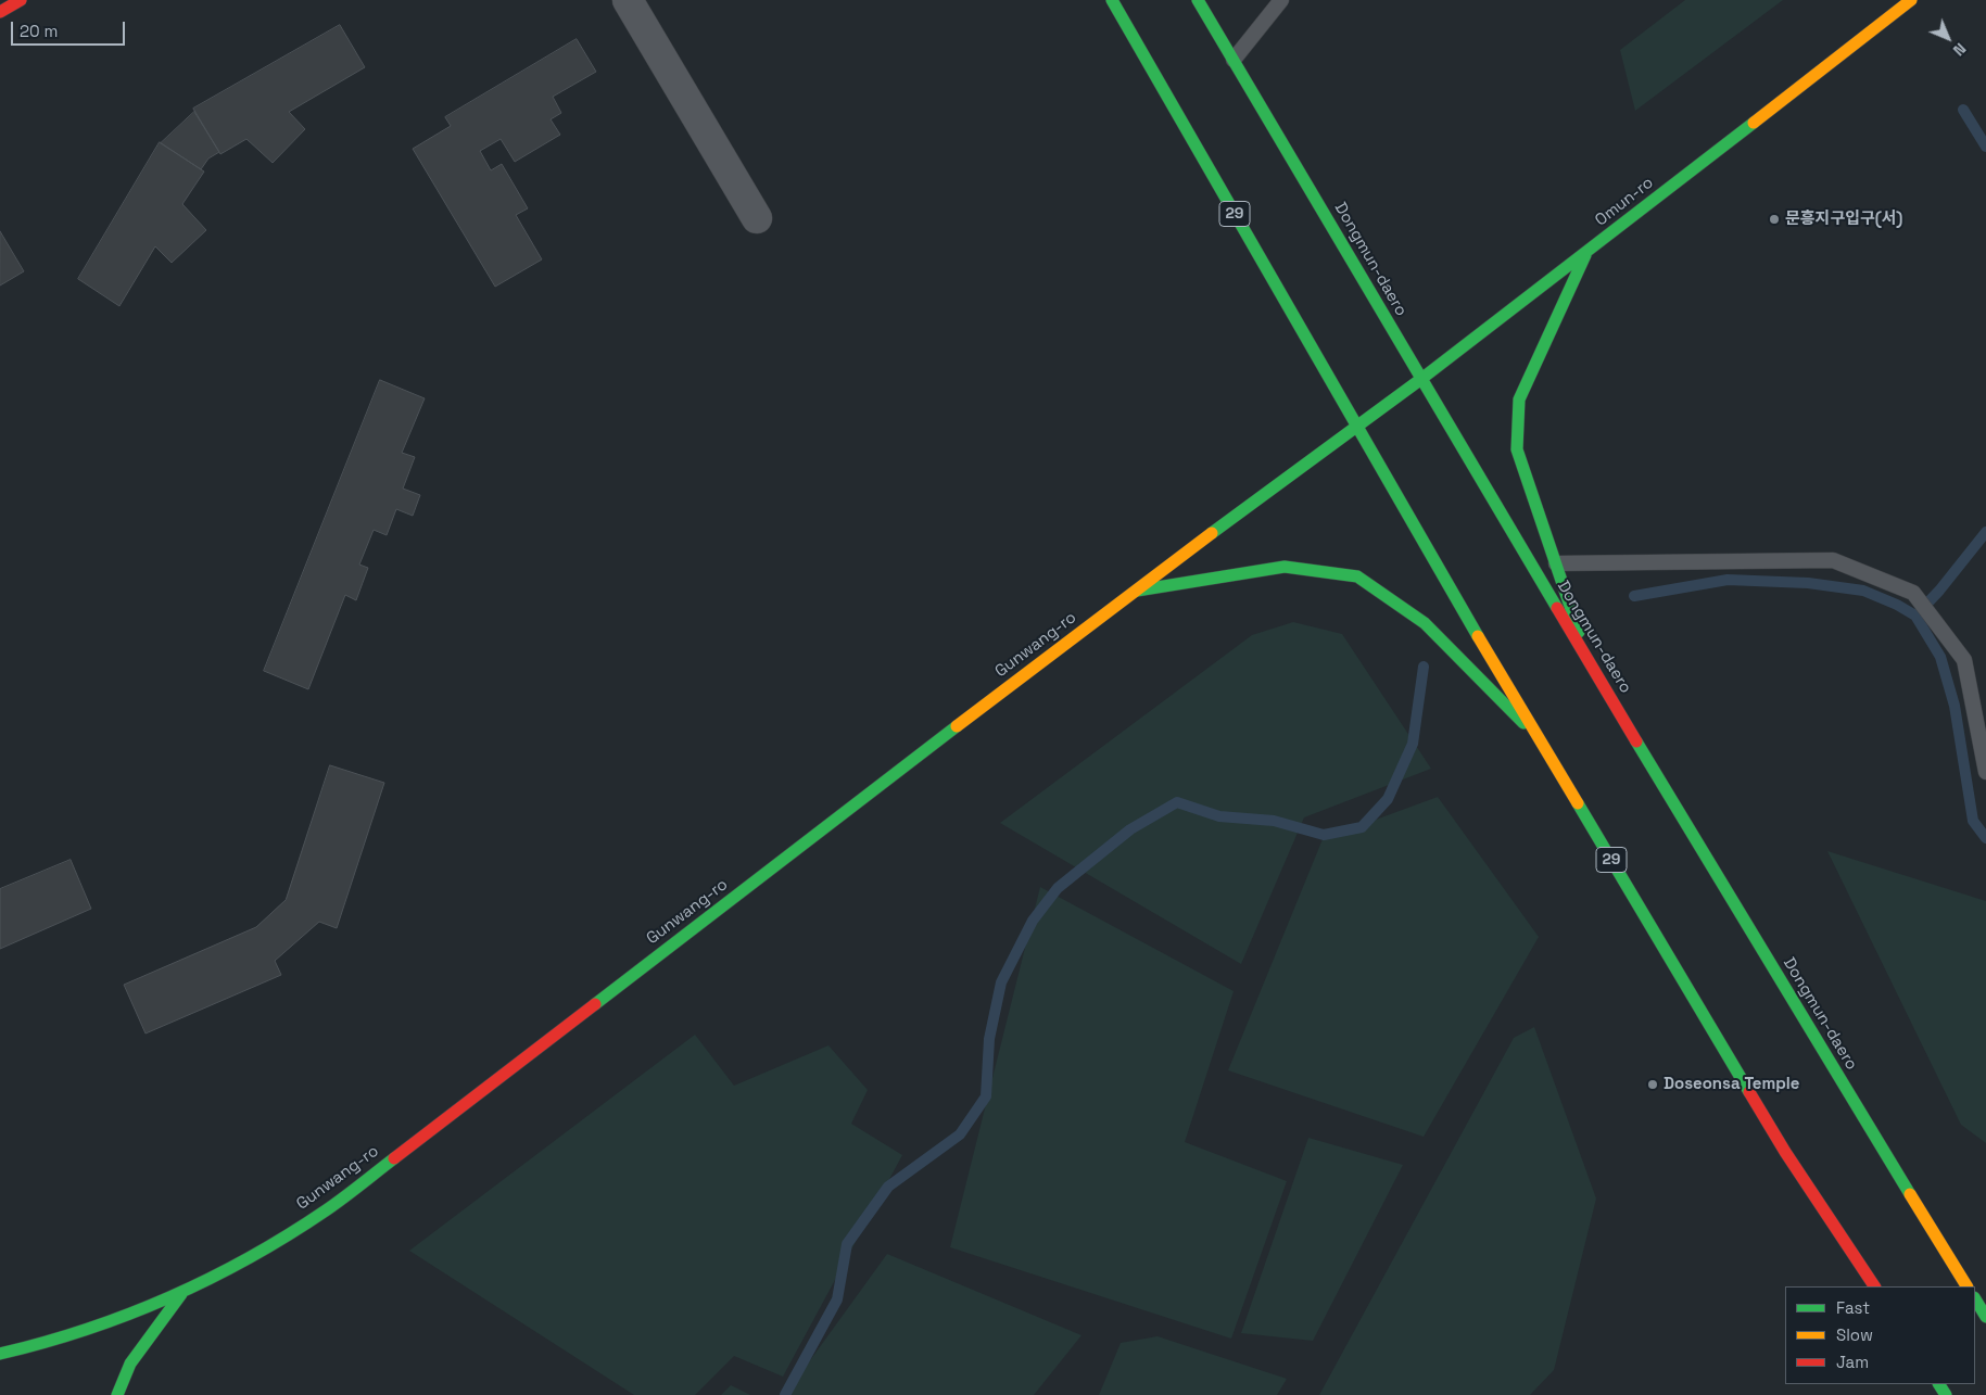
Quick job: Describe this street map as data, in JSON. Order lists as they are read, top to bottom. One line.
{"streets":{"main road":["Omun-ro","29","Dongmun-daero","Gunwang-ro"]},"crossings":[["Omun-ro","29"],["Omun-ro","Dongmun-daero"],["Omun-ro","Gunwang-ro"],["29","Gunwang-ro"]],"places":["문흥지구입구(서)","Doseonsa Temple"],"legend":["Fast","Slow","Jam"],"scale_bar":"20 m","north":"bottom right"}
